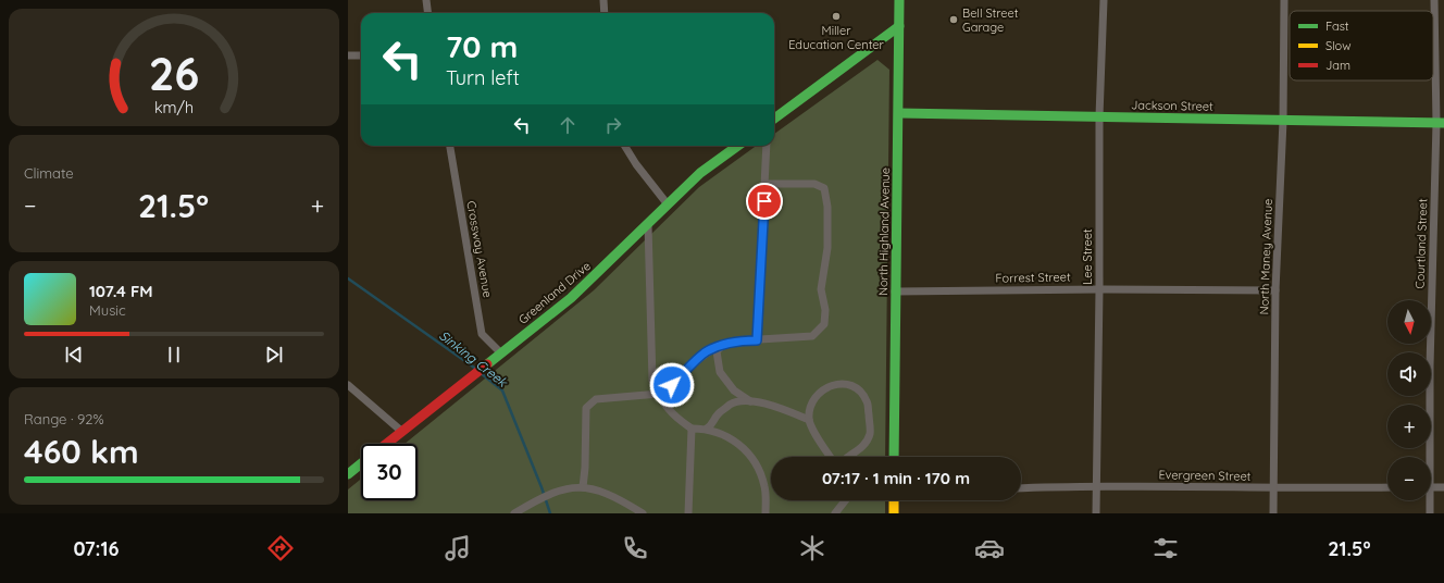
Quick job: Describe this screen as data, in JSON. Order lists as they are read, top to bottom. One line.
{"streets":{"street":["Jackson Street","North Highland Avenue","Courtland Street","Crossway Avenue","Lee Street","North Maney Avenue","Forrest Street","Greenland Drive","Evergreen Street"]},"crossings":[["Jackson Street","North Highland Avenue"],["Jackson Street","Courtland Street"],["Jackson Street","Lee Street"],["Jackson Street","North Maney Avenue"],["North Highland Avenue","Forrest Street"],["Crossway Avenue","Greenland Drive"],["Lee Street","Forrest Street"],["Lee Street","Evergreen Street"],["North Maney Avenue","Forrest Street"],["North Maney Avenue","Evergreen Street"]],"water":["Sinking Creek"],"places":["Miller Education Center","Bell Street Garage"],"legend":["Fast","Slow","Jam"],"north":"bottom","page":{"turn":["70 m","Turn left"],"tile":["Climate",["Range · 92%","460 km"]],"heat":["−","21.5°","+"],"song":["107.4 FM","Music"],"map_buttons":["+","−"],"limit":"30","trip":"07:17 · 1 min · 170 m","tabs":["07:16","21.5°"],"gauge":["26","km/h"]}}
